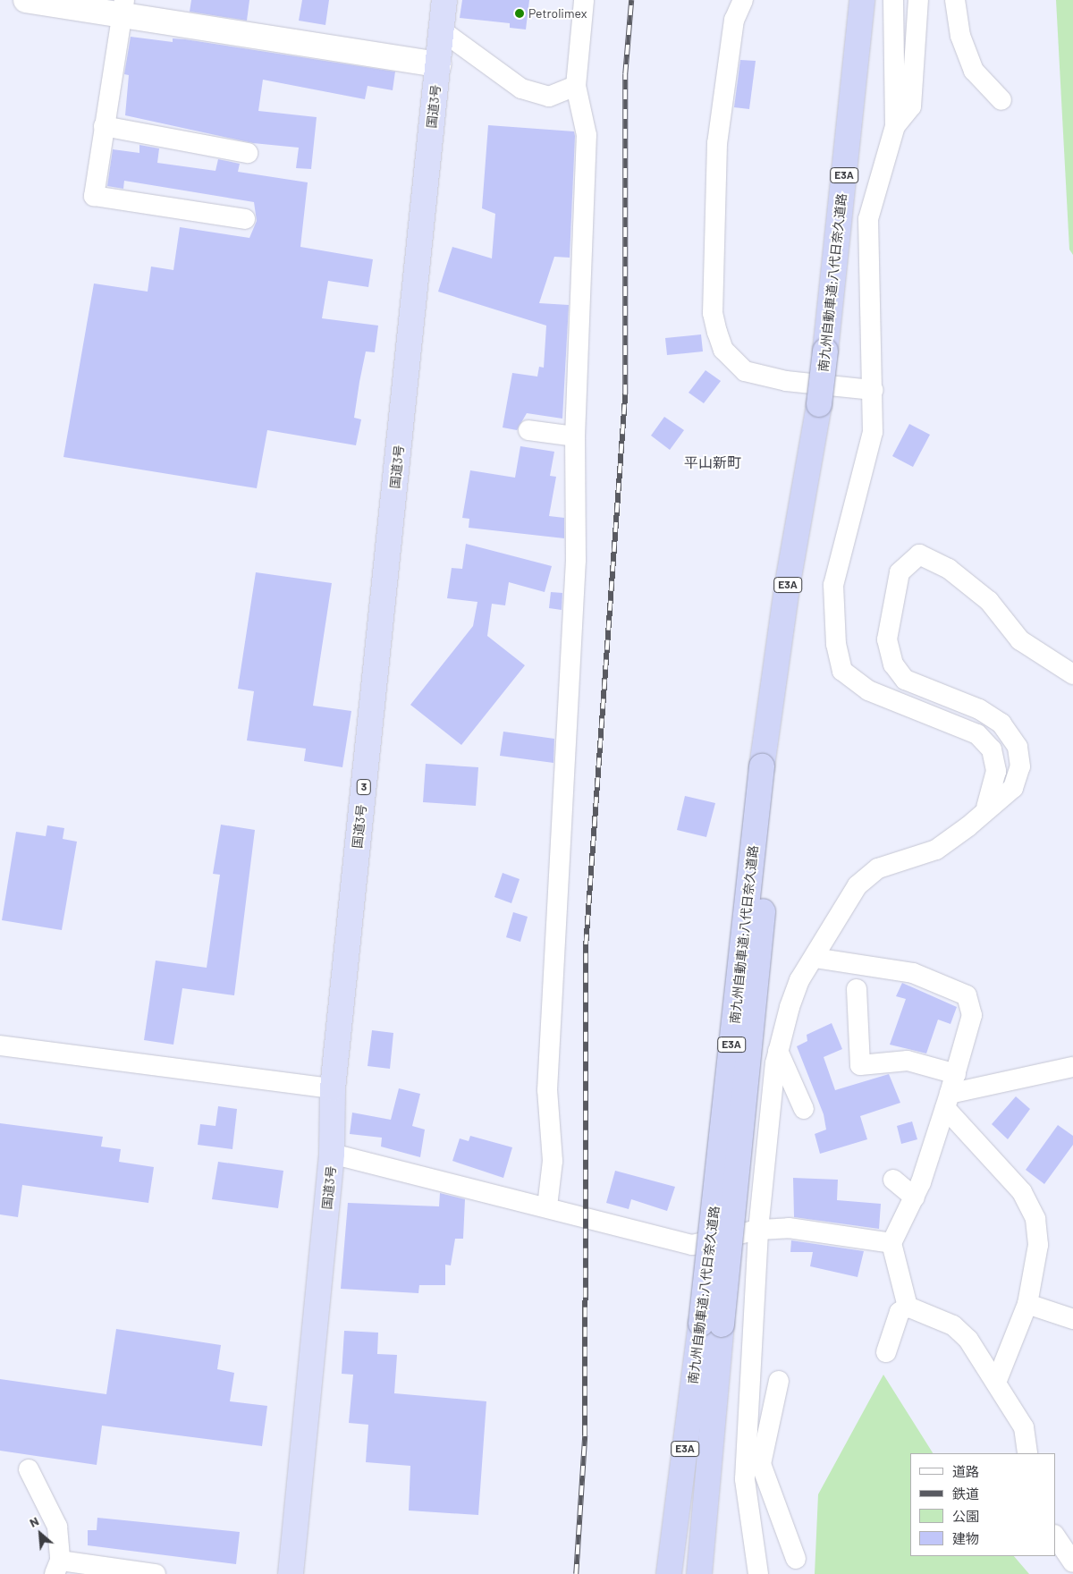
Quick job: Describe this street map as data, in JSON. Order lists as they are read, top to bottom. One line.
{"streets":{"highway":["国道3号","E3A","南九州自動車道;八代日奈久道路","3"]},"districts":["平山新町"],"places":["Petrolimex"],"legend":["道路","鉄道","公園","建物"],"north":"top left"}
